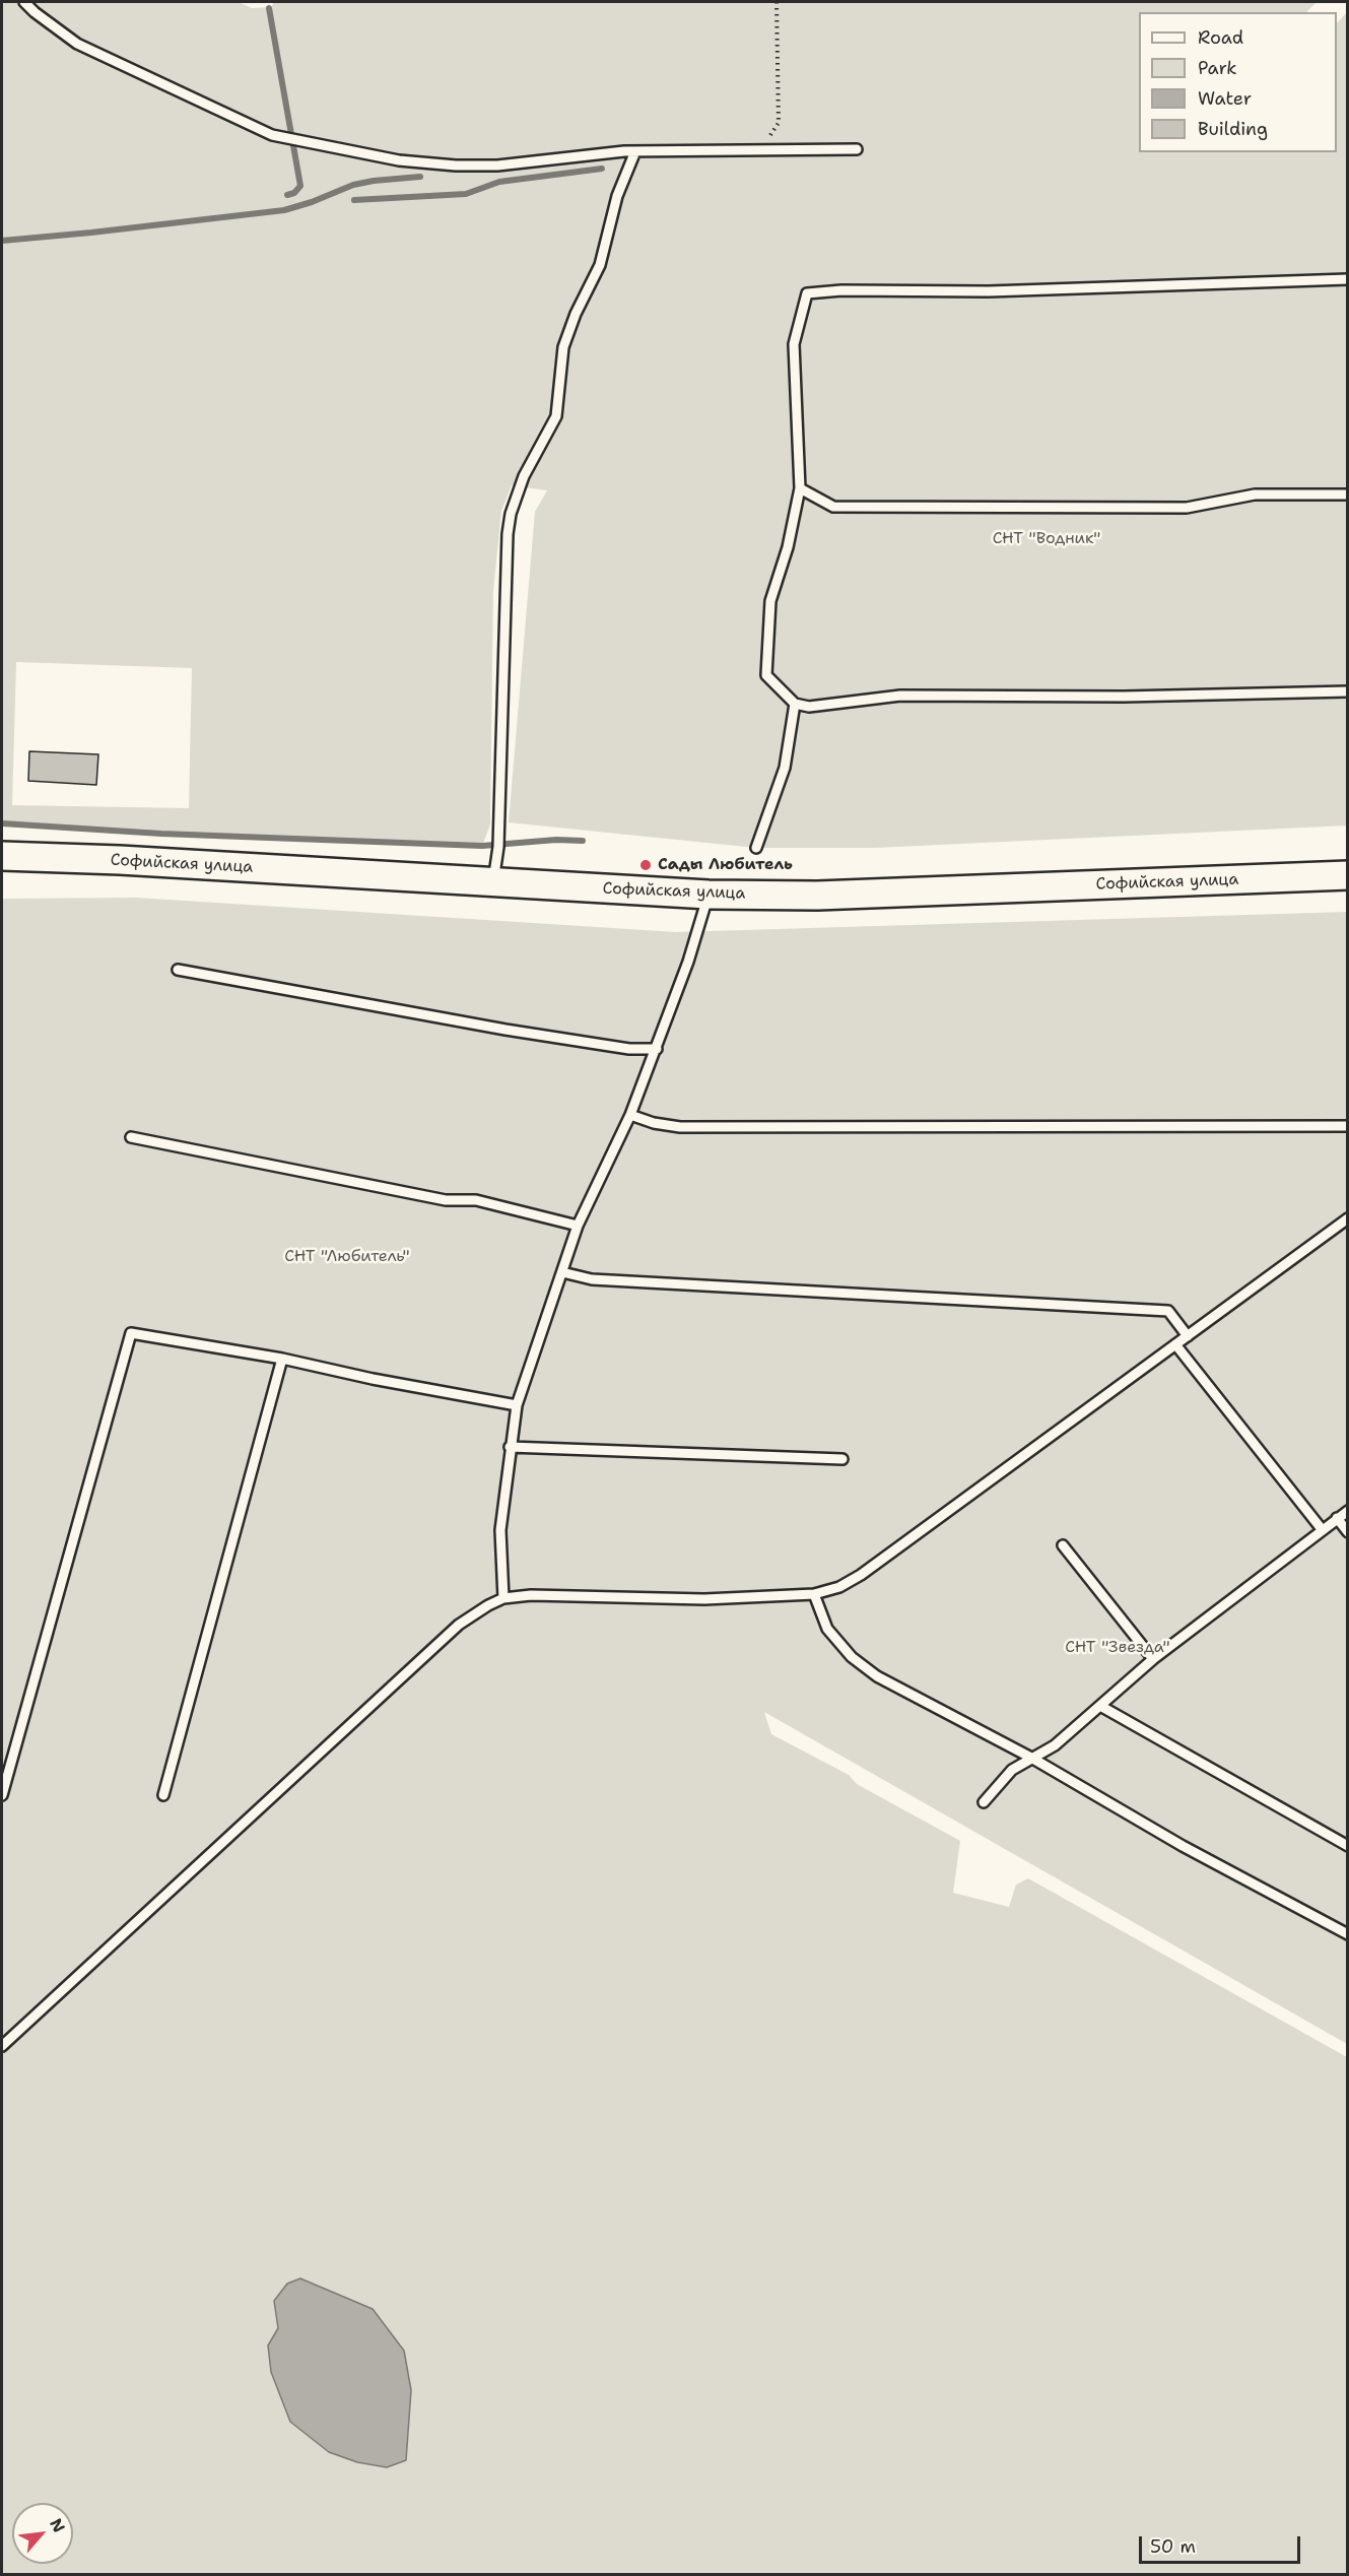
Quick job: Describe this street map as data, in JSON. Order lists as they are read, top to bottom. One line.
{"streets":{"main road":["Софийская улица"]},"parks":["СНТ \"Водник\"","СНТ \"Любитель\"","СНТ \"Звезда\""],"places":["Сады Любитель"],"legend":["Road","Park","Water","Building"],"scale_bar":"50 m","north":"top right"}
